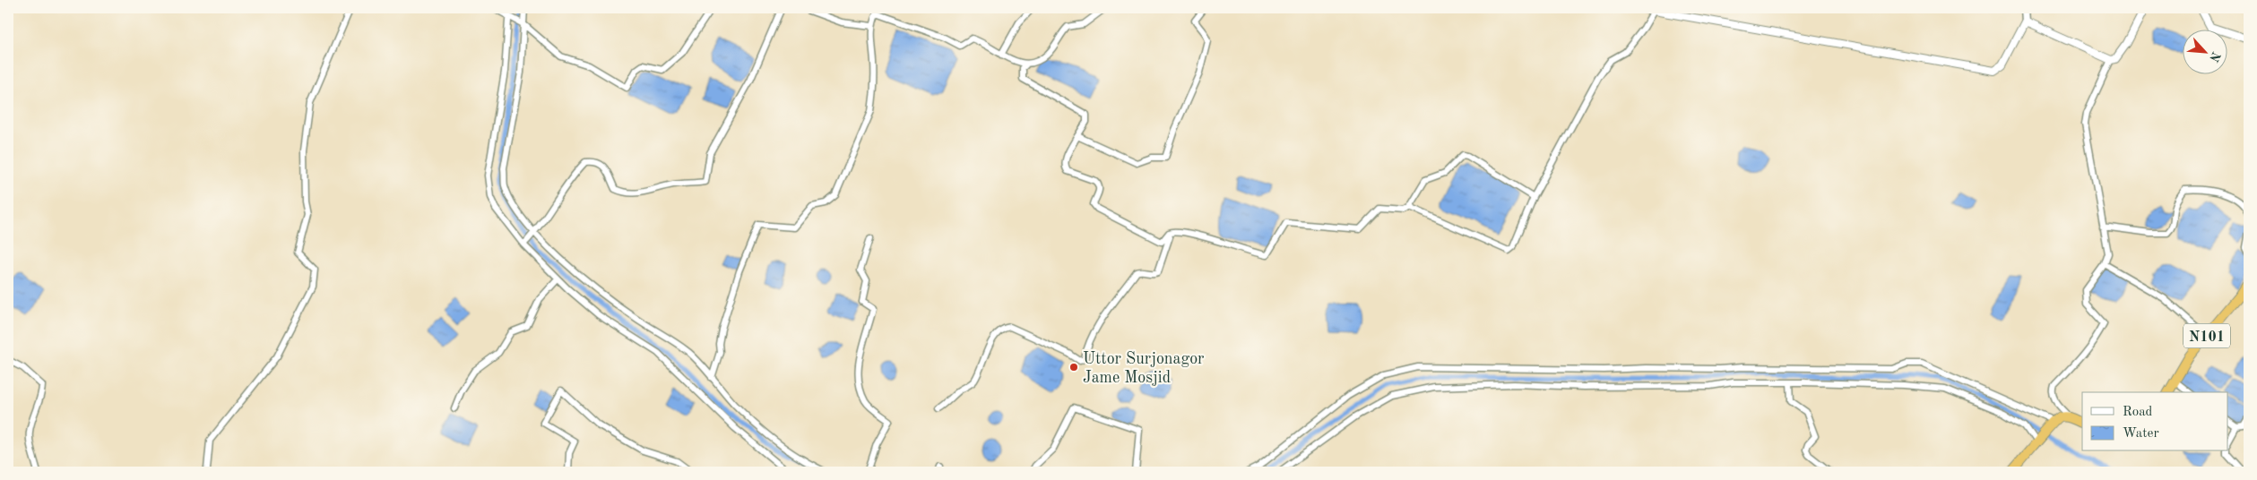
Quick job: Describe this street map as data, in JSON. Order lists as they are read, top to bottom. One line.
{"streets":{"highway":["N101"]},"places":["Uttor Surjonagor Jame Mosjid"],"legend":["Road","Water"],"north":"bottom right"}
